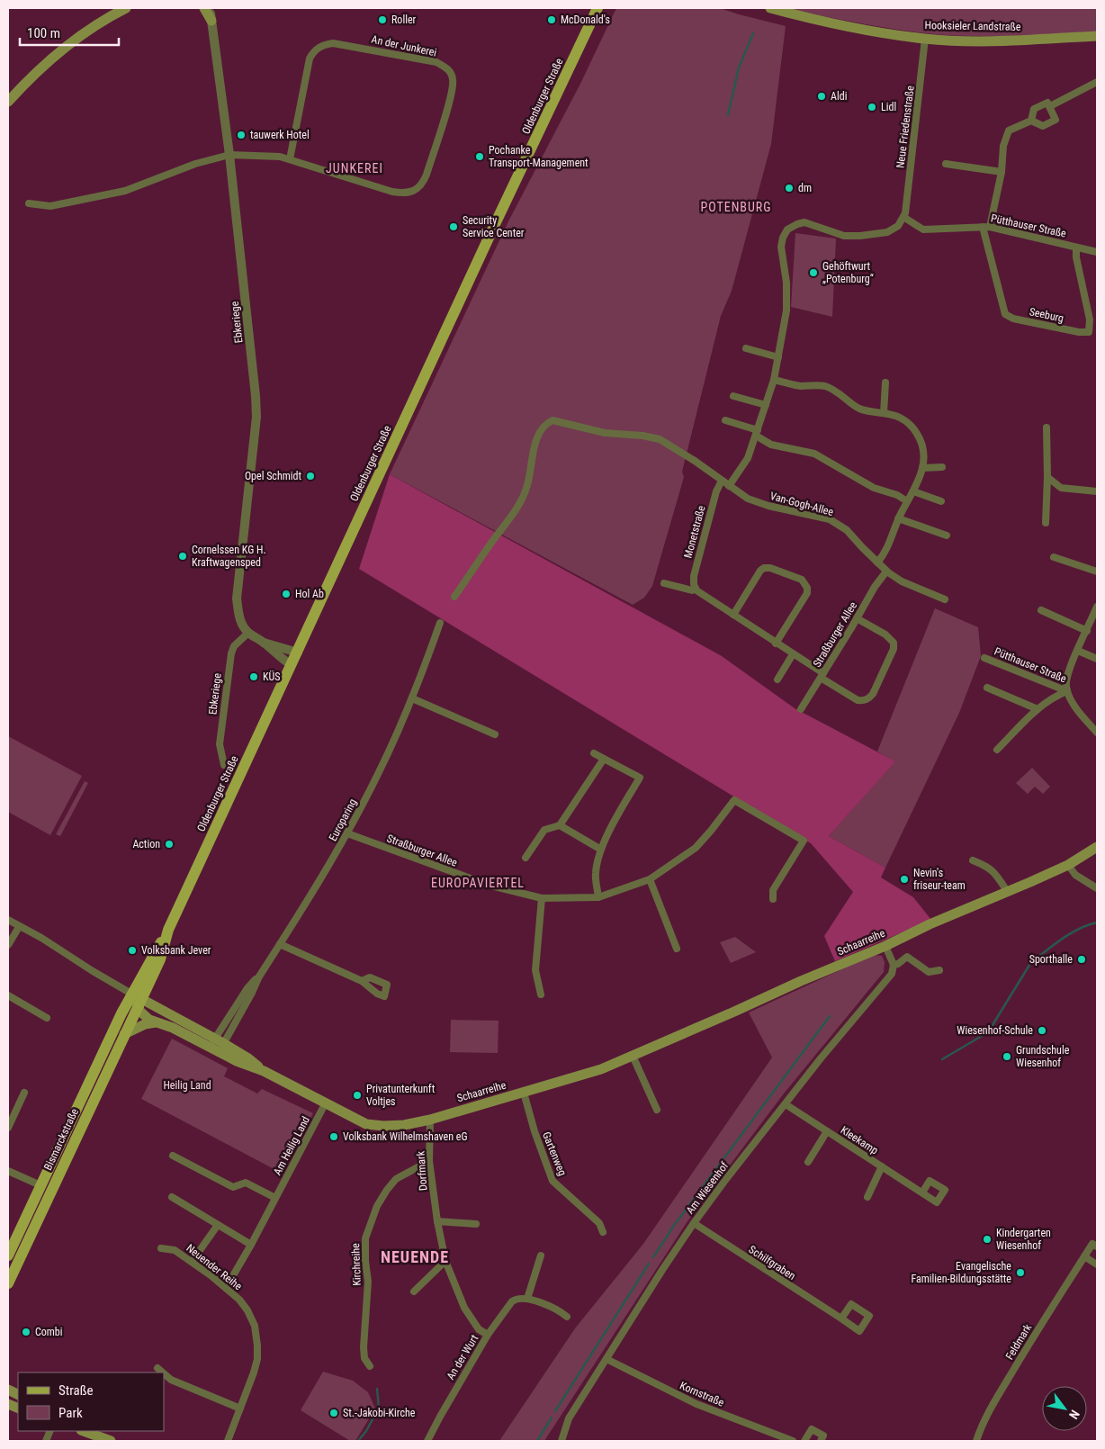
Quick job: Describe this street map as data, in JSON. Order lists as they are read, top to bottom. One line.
{"streets":{"main road":["Hooksieler Landstraße","Oldenburger Straße","Schaarreihe","Bismarckstraße"],"street":["An der Junkerei","Neue Friedenstraße","Pütthauser Straße","Seeburg","Ebkeriege","Van-Gogh-Allee","Monetstraße","Straßburger Allee","Europaring","Kleekamp","Am Heilig Land","Gartenweg","Dorfmark","Am Wiesenhof","Schilfgraben","Kirchreihe","Neuender Reihe","Feldmark","An der Wurt","Kornstraße"]},"crossings":[["Hooksieler Landstraße","Neue Friedenstraße"],["An der Junkerei","Ebkeriege"],["Oldenburger Straße","Schaarreihe"],["Oldenburger Straße","Bismarckstraße"],["Neue Friedenstraße","Pütthauser Straße"],["Pütthauser Straße","Seeburg"],["Van-Gogh-Allee","Monetstraße"],["Van-Gogh-Allee","Straßburger Allee"],["Straßburger Allee","Europaring"],["Europaring","Schaarreihe"],["Schaarreihe","Bismarckstraße"],["Schaarreihe","Am Heilig Land"],["Schaarreihe","Gartenweg"],["Schaarreihe","Dorfmark"],["Kleekamp","Am Wiesenhof"],["Am Heilig Land","Neuender Reihe"],["Dorfmark","Kirchreihe"],["Dorfmark","An der Wurt"],["Am Wiesenhof","Schilfgraben"],["Am Wiesenhof","Kornstraße"]],"districts":["JUNKEREI","POTENBURG","EUROPAVIERTEL","NEUENDE"],"parks":["Heilig Land"],"places":["Roller","McDonald's","Aldi","Lidl","tauwerk Hotel","Pochanke Transport-Management","dm","Security Service Center","Gehöftwurt „Potenburg“","Opel Schmidt","Cornelssen KG H. Kraftwagensped","Hol Ab","KÜS","Action","Nevin's friseur-team","Volksbank Jever","Sporthalle","Wiesenhof-Schule","Grundschule Wiesenhof","Privatunterkunft Voltjes","Volksbank Wilhelmshaven eG","Kindergarten Wiesenhof","Evangelische Familien-Bildungsstätte","Combi","St.-Jakobi-Kirche"],"legend":["Straße","Park"],"scale_bar":"100 m","north":"bottom right"}
